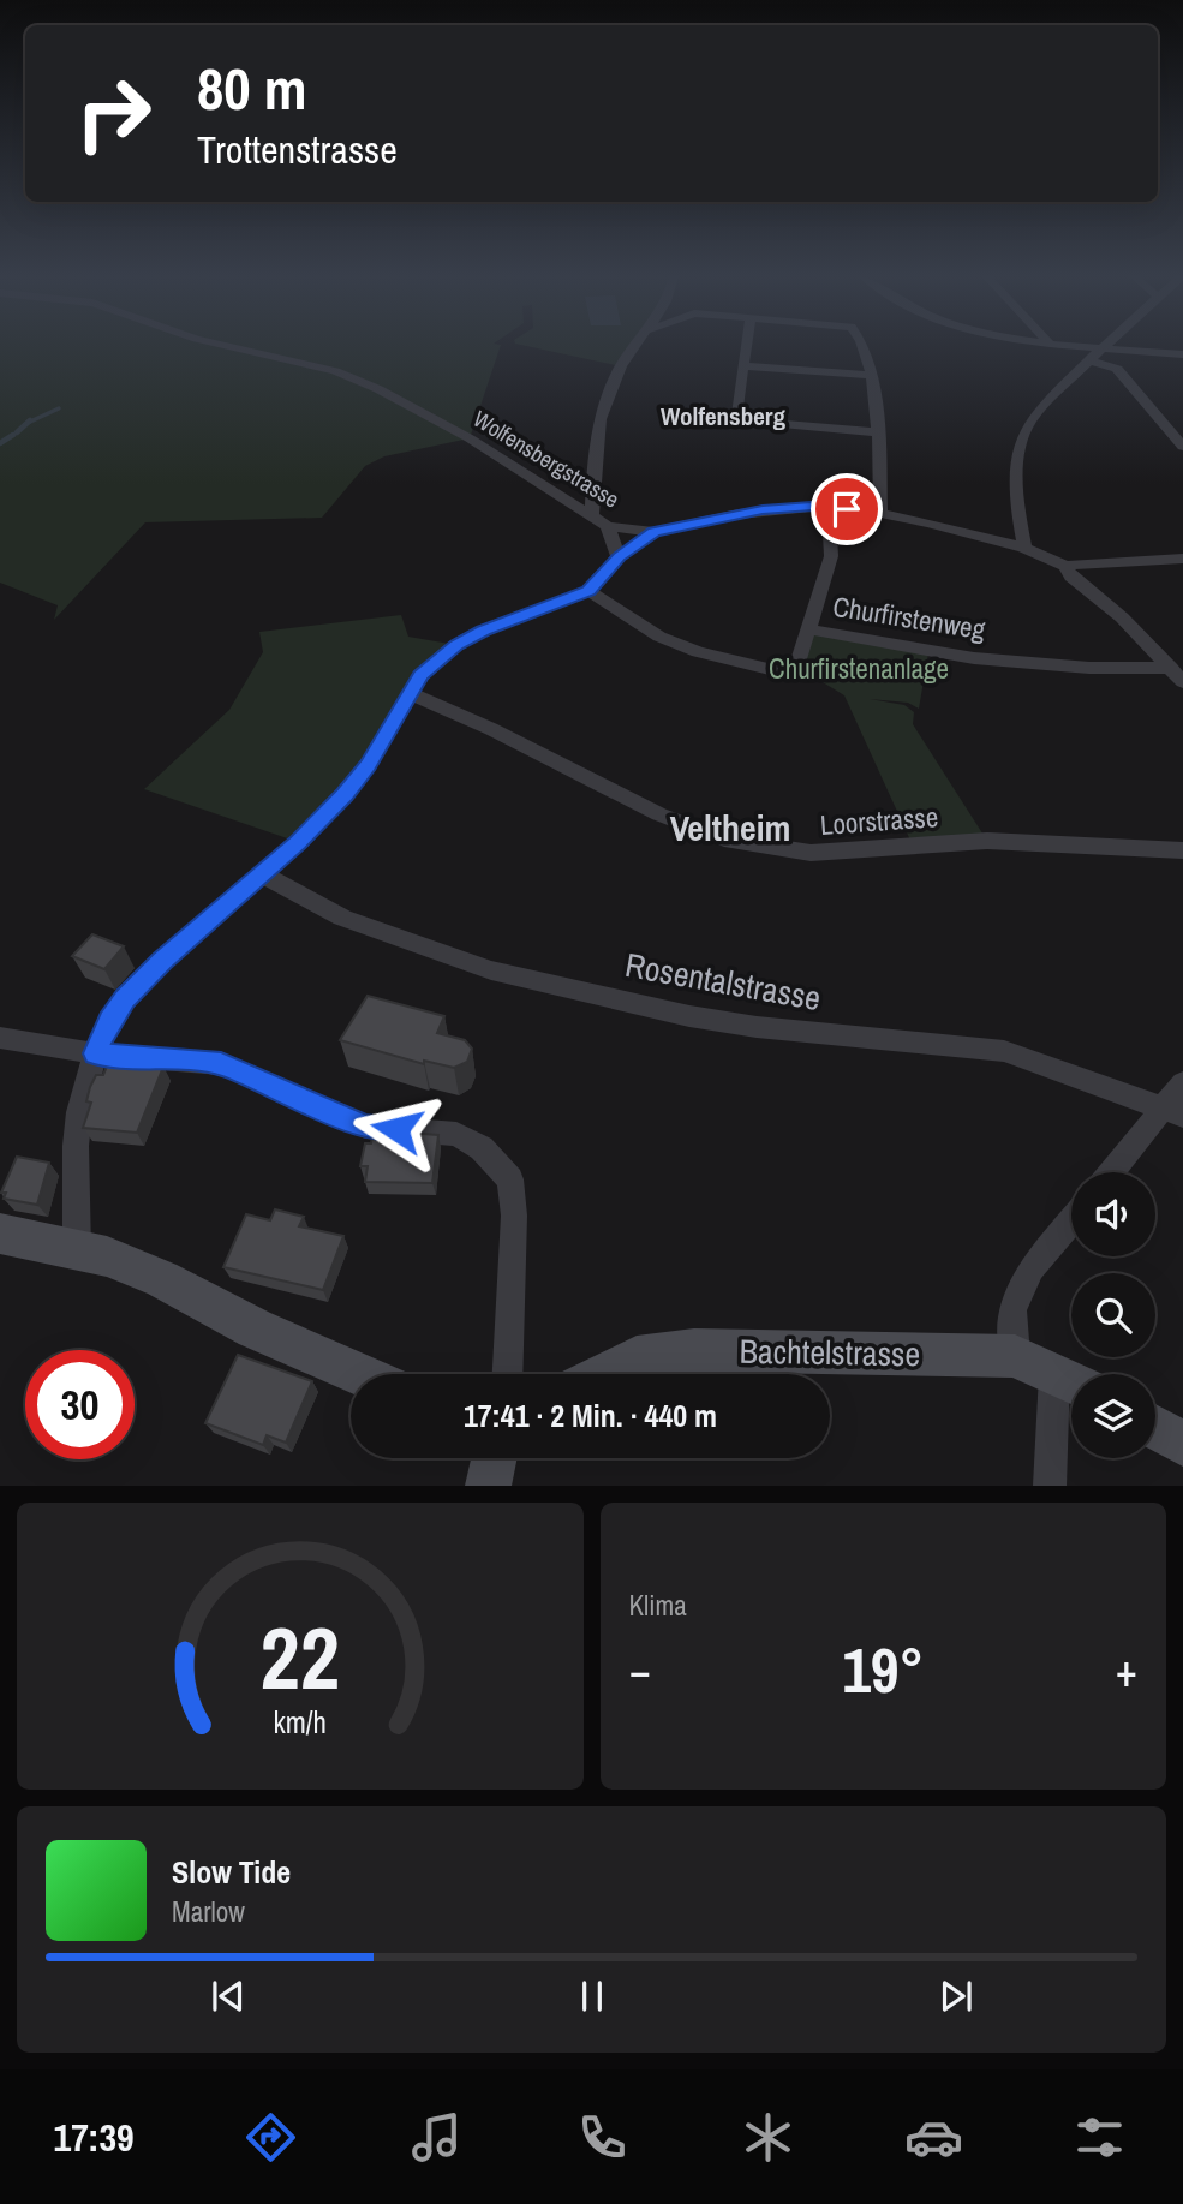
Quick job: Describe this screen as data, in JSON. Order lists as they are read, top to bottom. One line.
{"streets":{"street":["Wolfensbergstrasse","Churfirstenweg","Loorstrasse","Rosentalstrasse","Bachtelstrasse"]},"districts":["Wolfensberg","Veltheim"],"parks":["Churfirstenanlage"],"page":{"turn":["80 m","Trottenstrasse"],"limit":"30","trip":"17:41 · 2 Min. · 440 m","tile":"Klima","heat":["−","19°","+"],"song":["Slow Tide","Marlow"],"tabs":"17:39","gauge":["22","km/h"]}}
